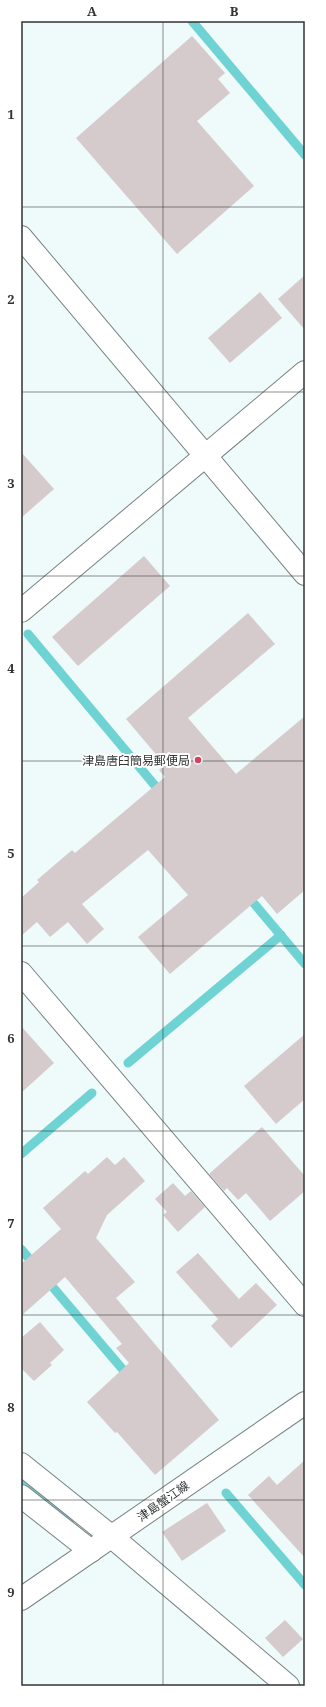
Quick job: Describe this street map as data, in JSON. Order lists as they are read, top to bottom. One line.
{"streets":{"street":["津島蟹江線"]},"places":["津島唐臼簡易郵便局"],"grid":{"columns":["A","B"],"rows":["1","2","3","4","5","6","7","8","9"]}}
